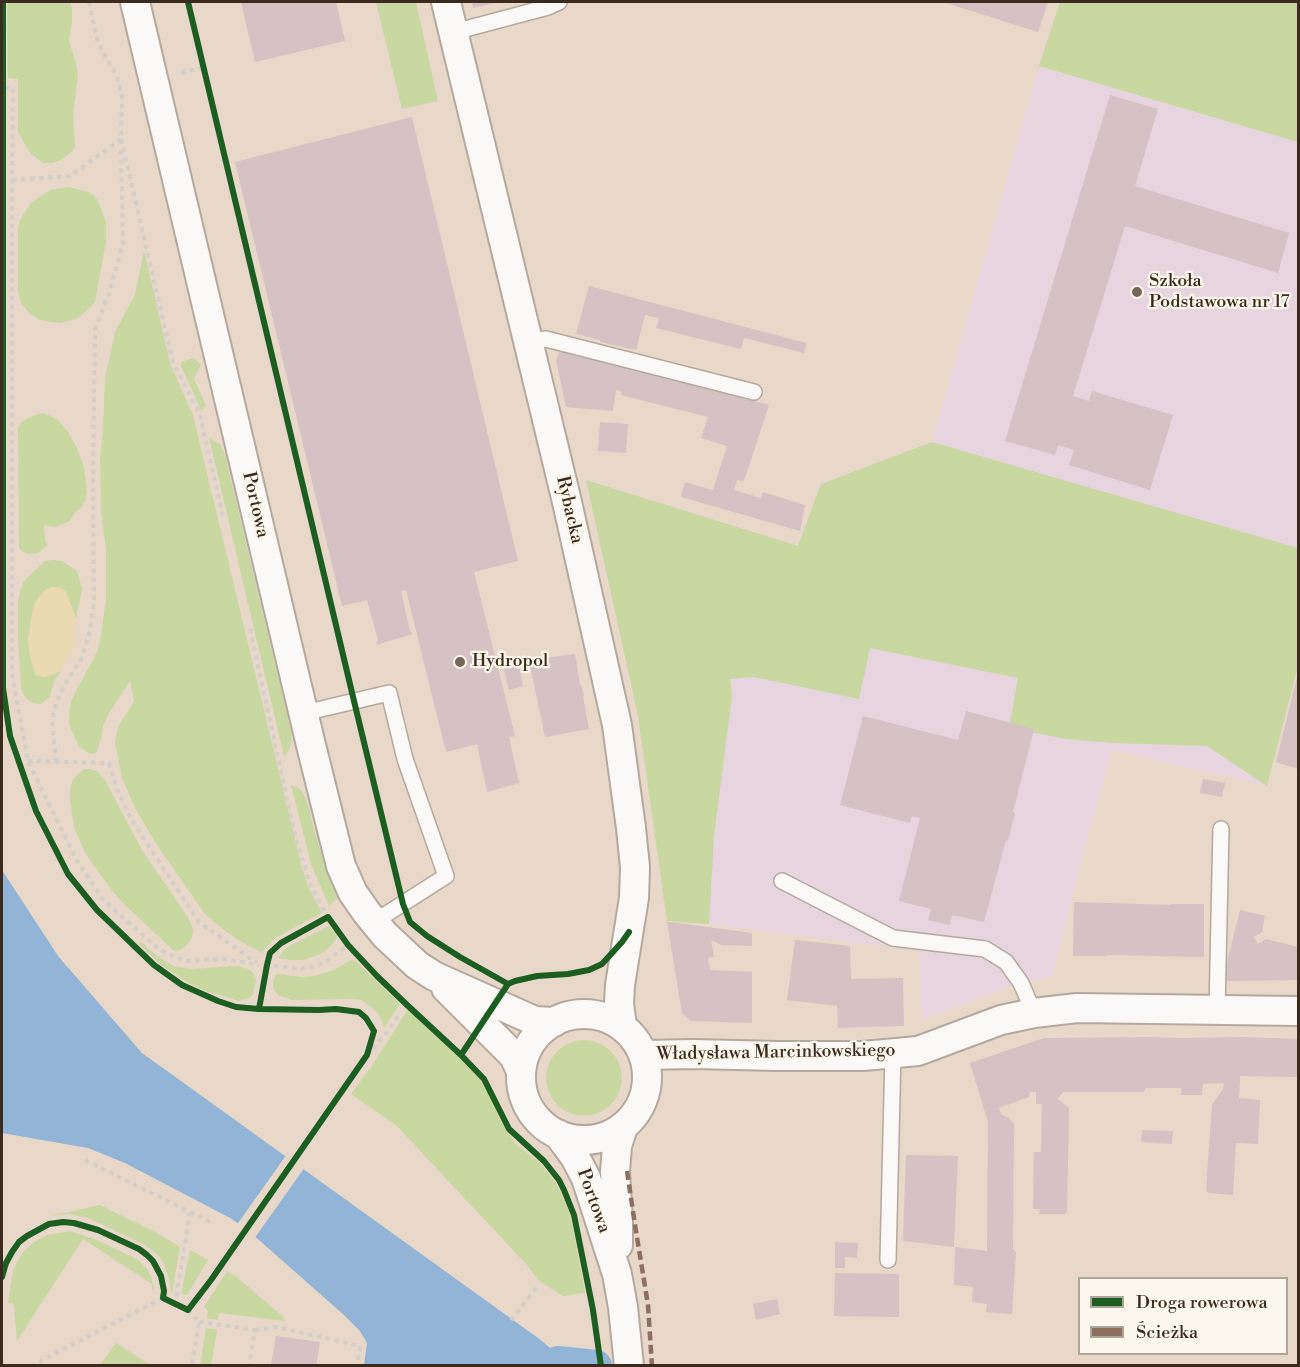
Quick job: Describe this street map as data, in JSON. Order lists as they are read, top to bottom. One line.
{"streets":{"street":["Portowa","Rybacka","Władysława Marcinkowskiego"]},"crossings":[["Portowa","Rybacka"],["Portowa","Władysława Marcinkowskiego"],["Rybacka","Władysława Marcinkowskiego"]],"places":["Szkoła Podstawowa nr 17","Hydropol"],"legend":["Droga rowerowa","Ścieżka"]}
